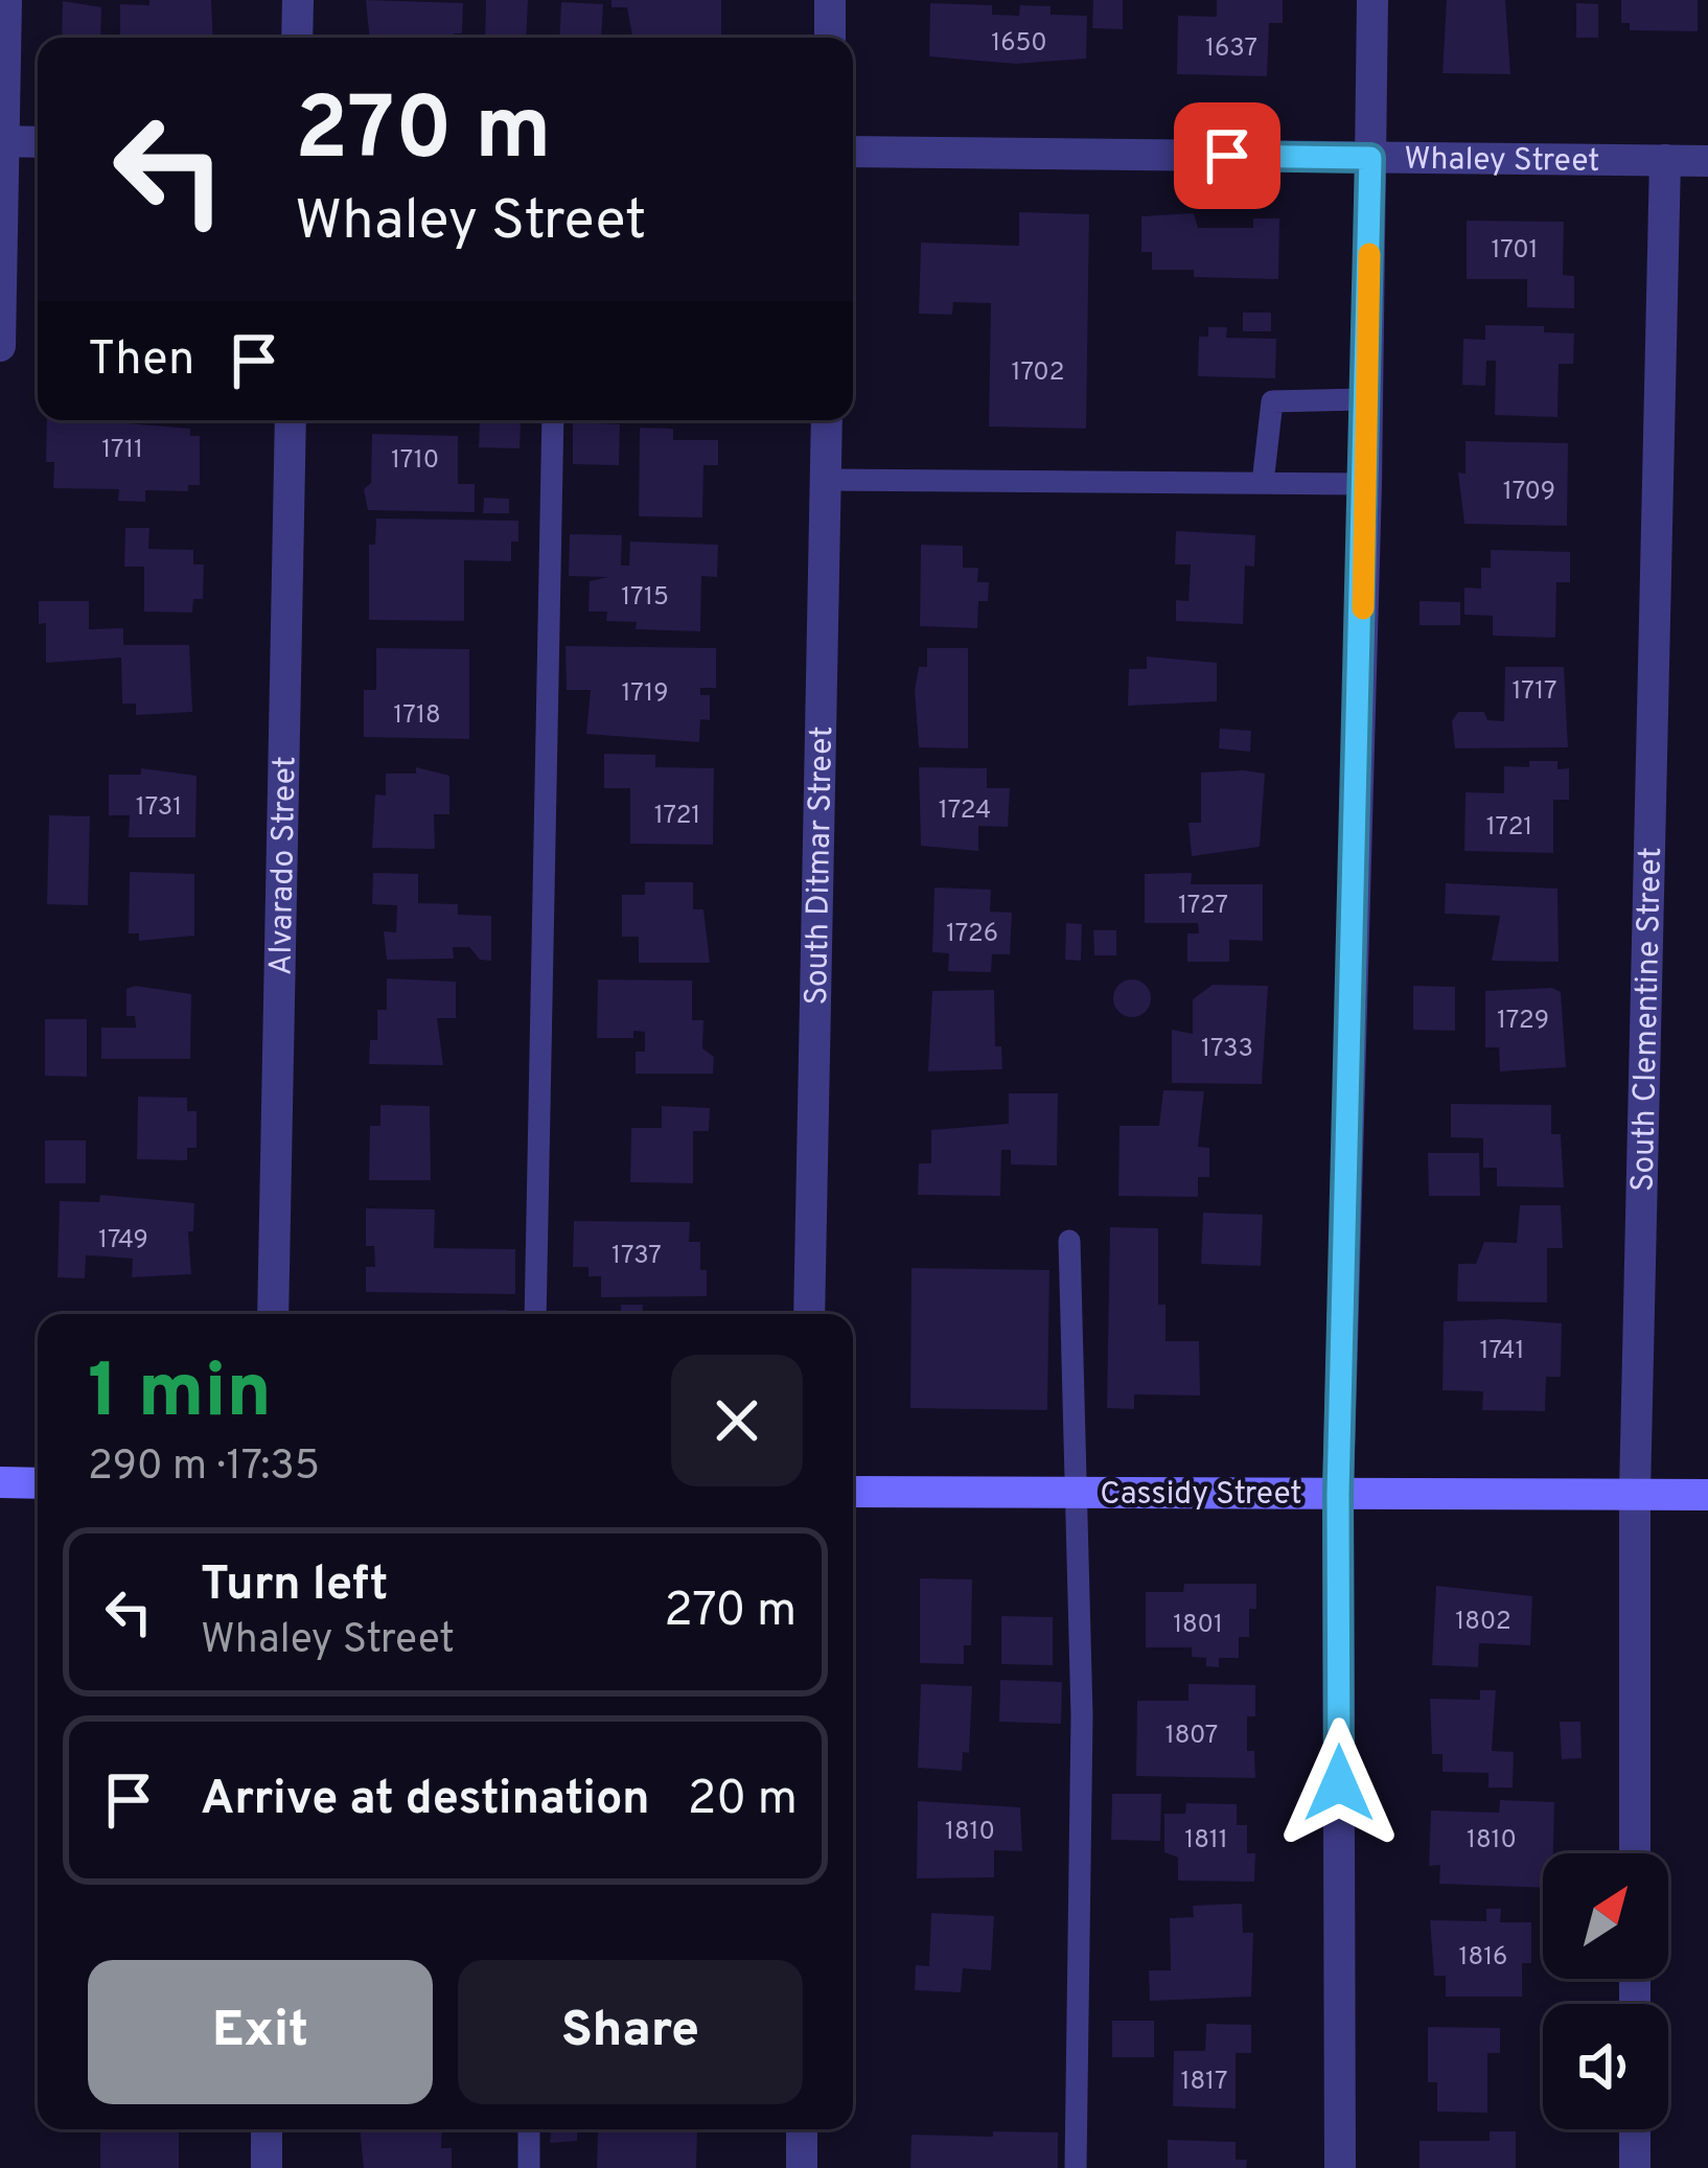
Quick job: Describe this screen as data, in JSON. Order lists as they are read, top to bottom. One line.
{"streets":{"main road":["Cassidy Street"],"street":["Whaley Street","Alvarado Street","South Ditmar Street","South Clementine Street"]},"crossings":[["Whaley Street","South Clementine Street"],["South Clementine Street","Cassidy Street"]],"house_numbers":["1650","1637","1701","1702","1711","1710","1709","1715","1717","1719","1718","1731","1724","1721","1721","1727","1726","1729","1733","1749","1737","1741","1802","1801","1807","1810","1811","1810","1816","1817"],"north":"top right","page":{"turn":["270 m","Whaley Street"],"then":"Then","heading":["1 min","290 m · 17:35"],"list":[{"name":"Turn left","note":"Whaley Street","value":"270 m"},{"name":"Arrive at destination","value":"20 m"}],"buttons":["Exit","Share"]}}
